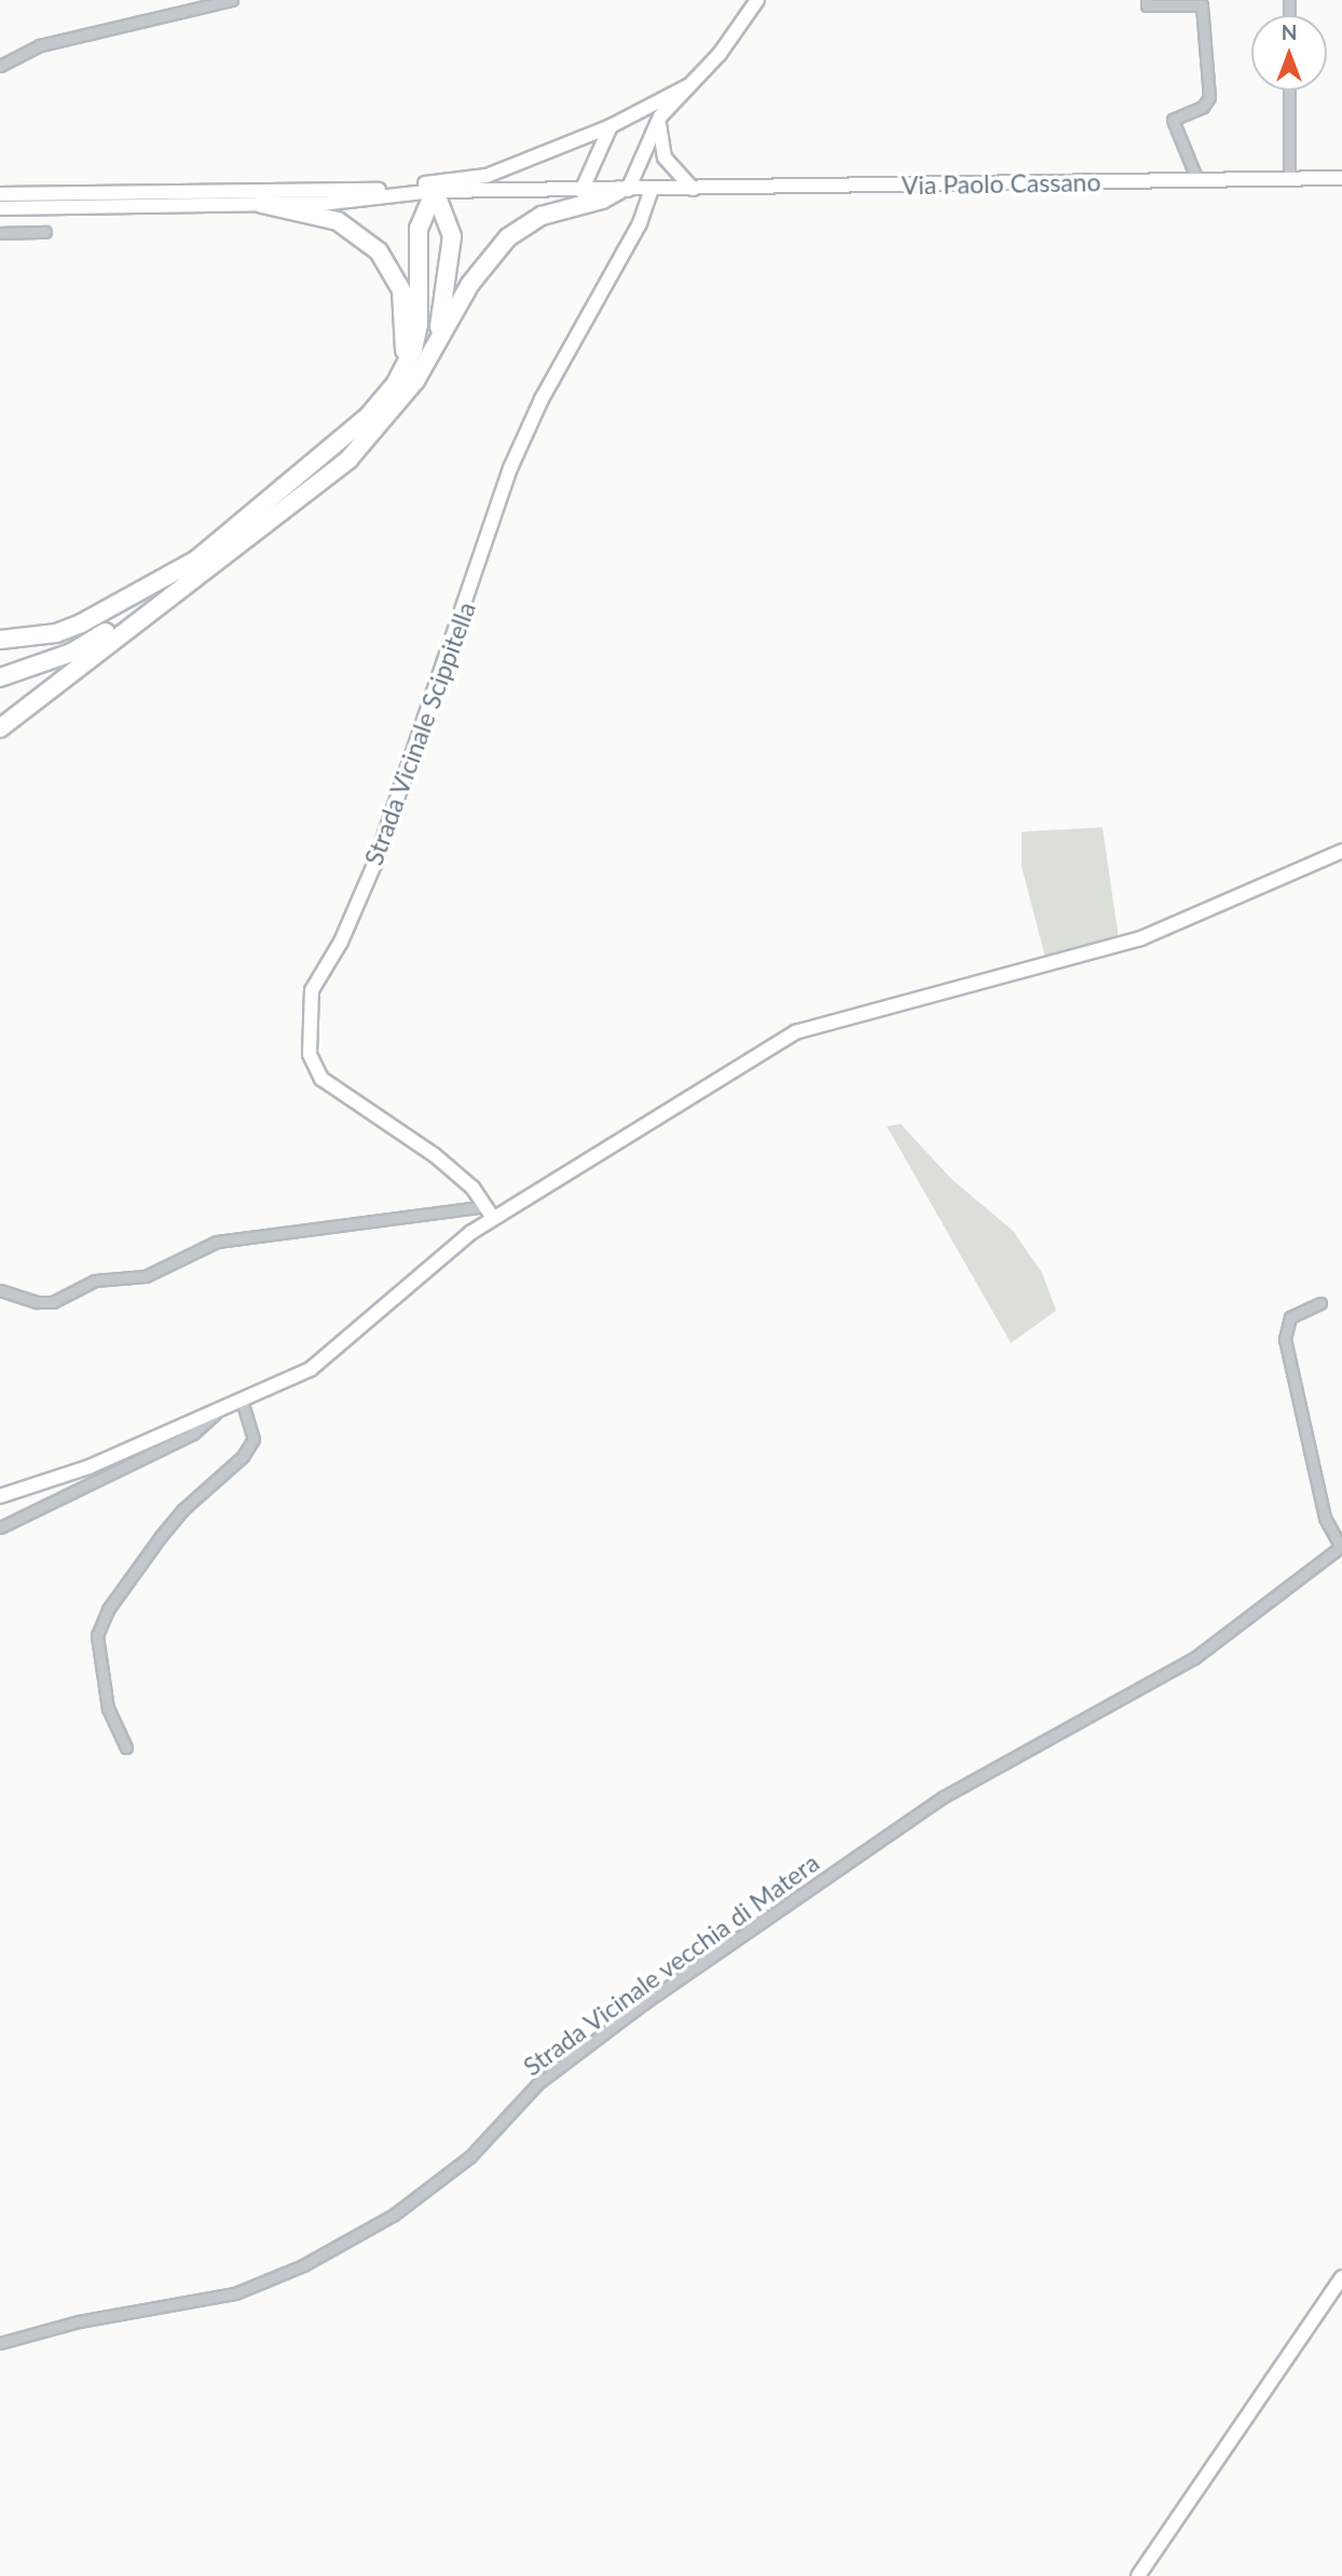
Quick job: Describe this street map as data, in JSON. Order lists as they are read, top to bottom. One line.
{"streets":{"street":["Via Paolo Cassano","Strada Vicinale Scippitella","Strada Vicinale vecchia di Matera"]},"crossings":[["Via Paolo Cassano","Strada Vicinale Scippitella"]],"north":"top"}
